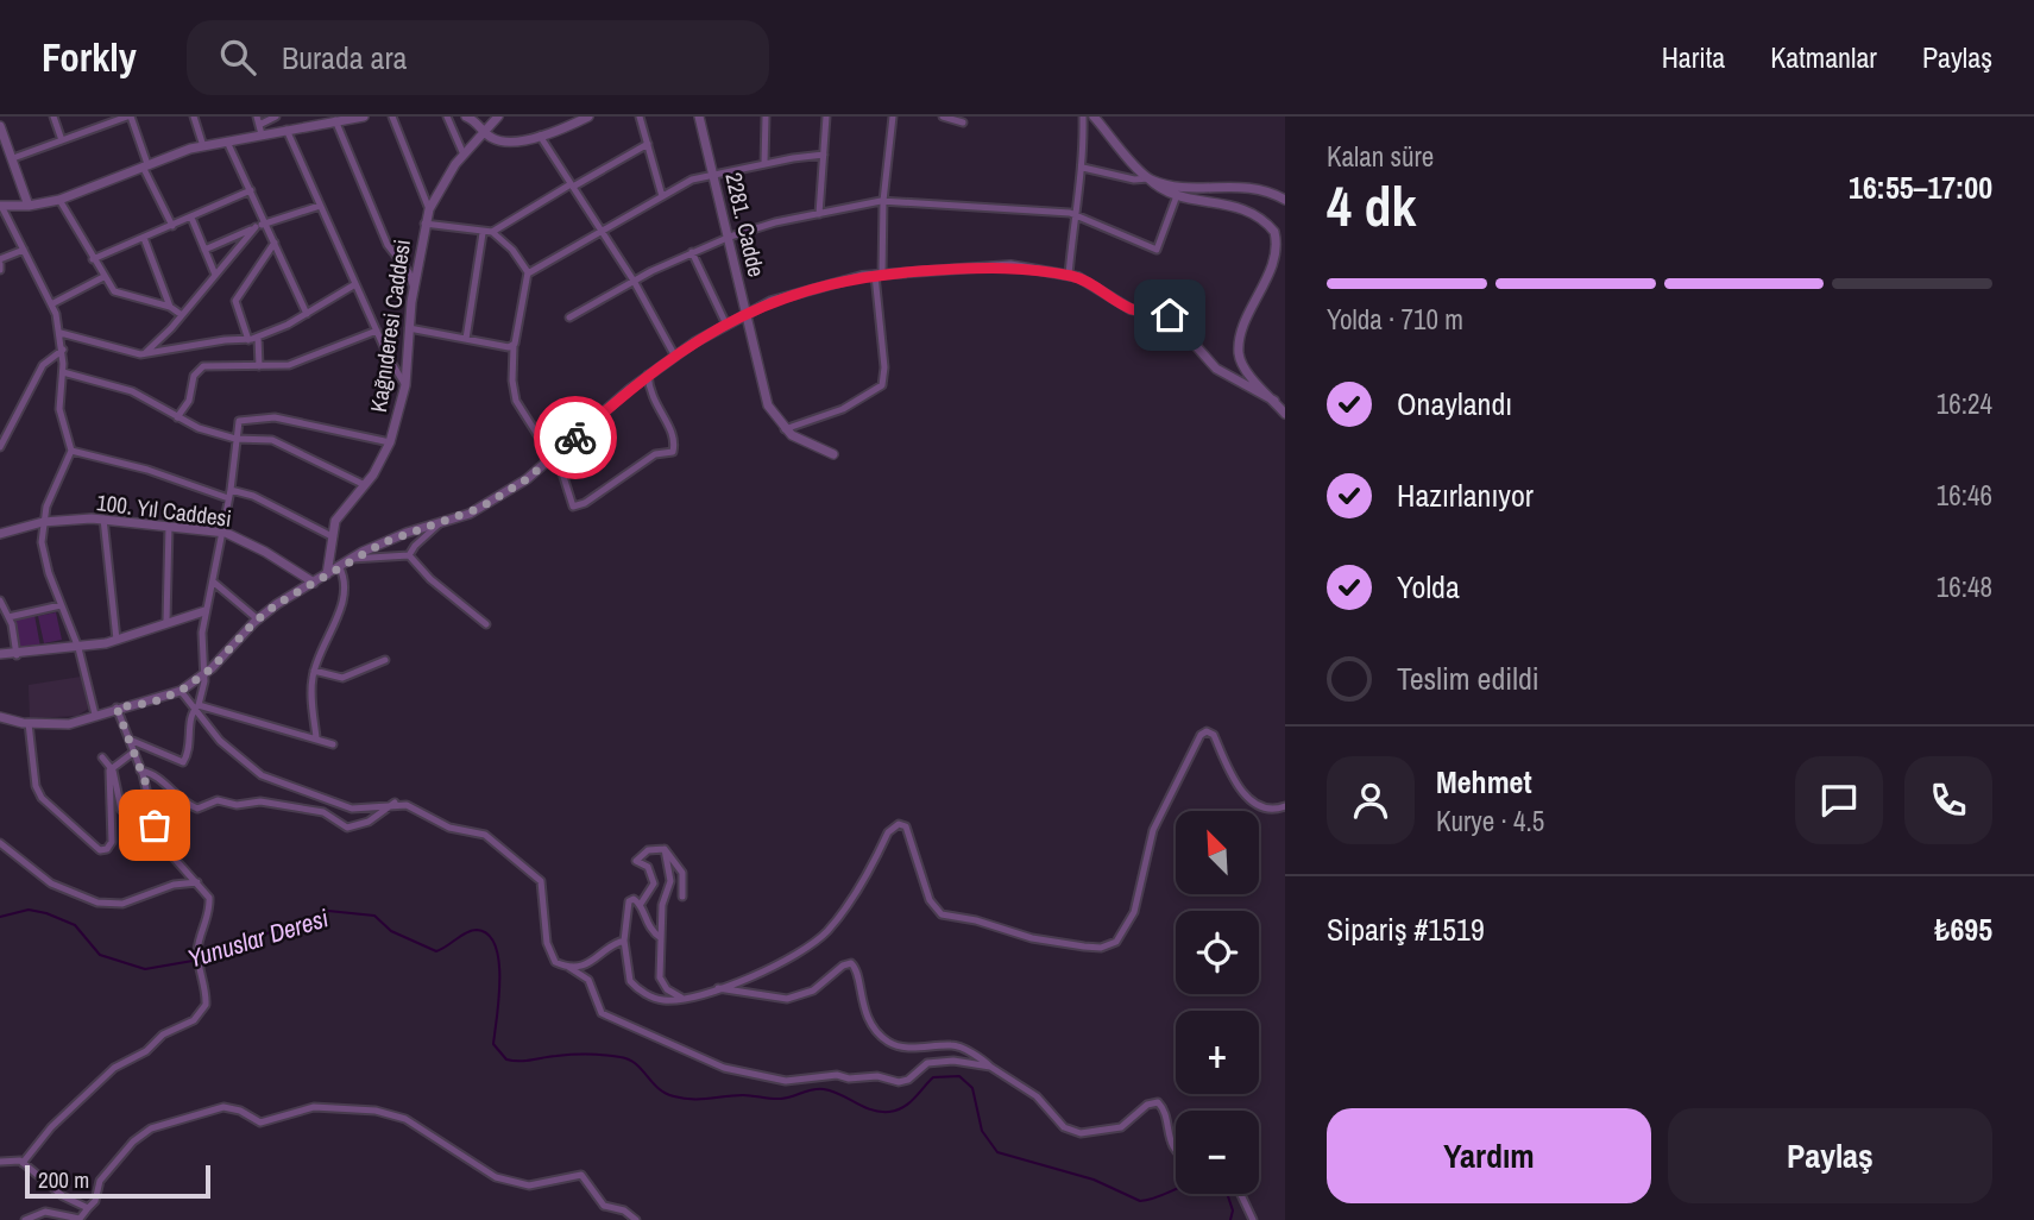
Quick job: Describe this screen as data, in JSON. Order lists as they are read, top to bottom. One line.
{"streets":{"street":["2281. Cadde","Kağnıderesi Caddesi","100. Yıl Caddesi"]},"water":["Yunuslar Deresi"],"scale_bar":"200 m","north":"top left","page":{"header":"Forkly","search":"Burada ara","nav":["Harita","Katmanlar","Paylaş"],"heading":["4 dk","Kalan süre","16:55–17:00"],"panel":["Mehmet","Kurye · 4.5","Sipariş #1519","₺695"],"bar":"Yolda · 710 m","list":[["Onaylandı","16:24"],["Hazırlanıyor","16:46"],["Yolda","16:48"],"Teslim edildi"],"map_buttons":["+","−"],"buttons":["Yardım","Paylaş"],"scale":"200 m"}}
